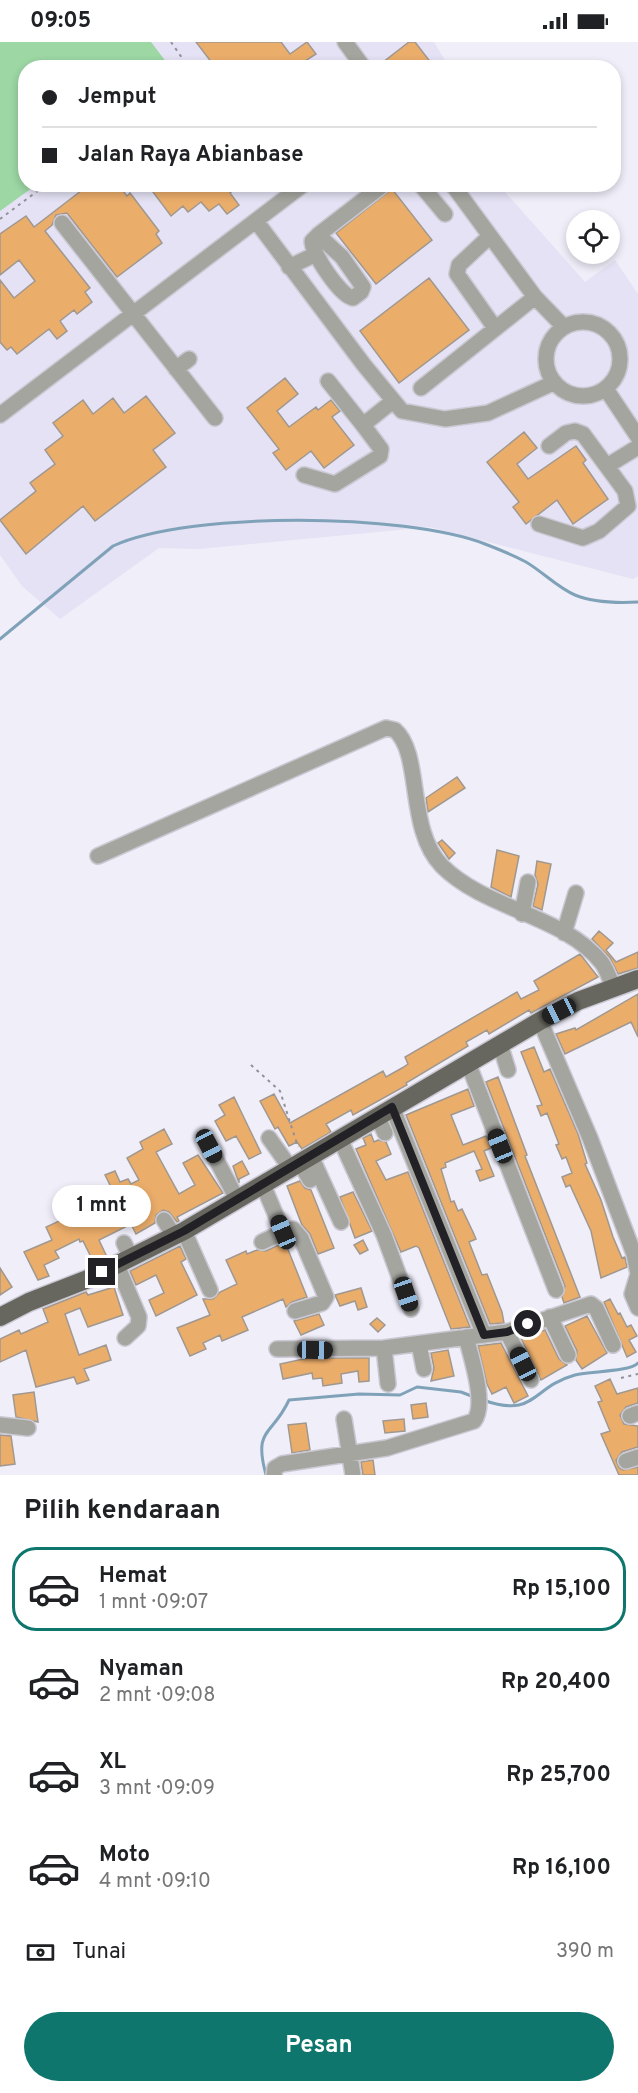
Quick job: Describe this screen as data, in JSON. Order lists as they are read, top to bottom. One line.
{"page":{"status":"09:05","banner":["Jemput","Jalan Raya Abianbase"],"bubble":"1 mnt","heading":"Pilih kendaraan","list":[{"name":"Hemat","note":"1 mnt · 09:07","value":"Rp 15,100"},{"name":"Nyaman","note":"2 mnt · 09:08","value":"Rp 20,400"},{"name":"XL","note":"3 mnt · 09:09","value":"Rp 25,700"},{"name":"Moto","note":"4 mnt · 09:10","value":"Rp 16,100"}],"pay":["Tunai","390 m"],"buttons":"Pesan"}}
